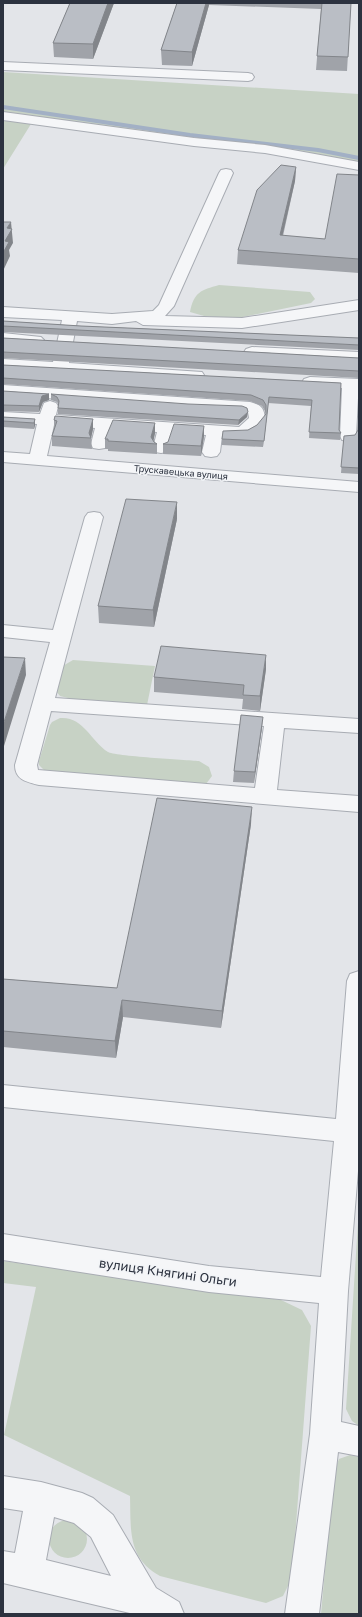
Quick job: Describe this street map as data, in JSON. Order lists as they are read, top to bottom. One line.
{"streets":{"street":["Трускавецька вулиця","вулиця Княгині Ольги"]}}
